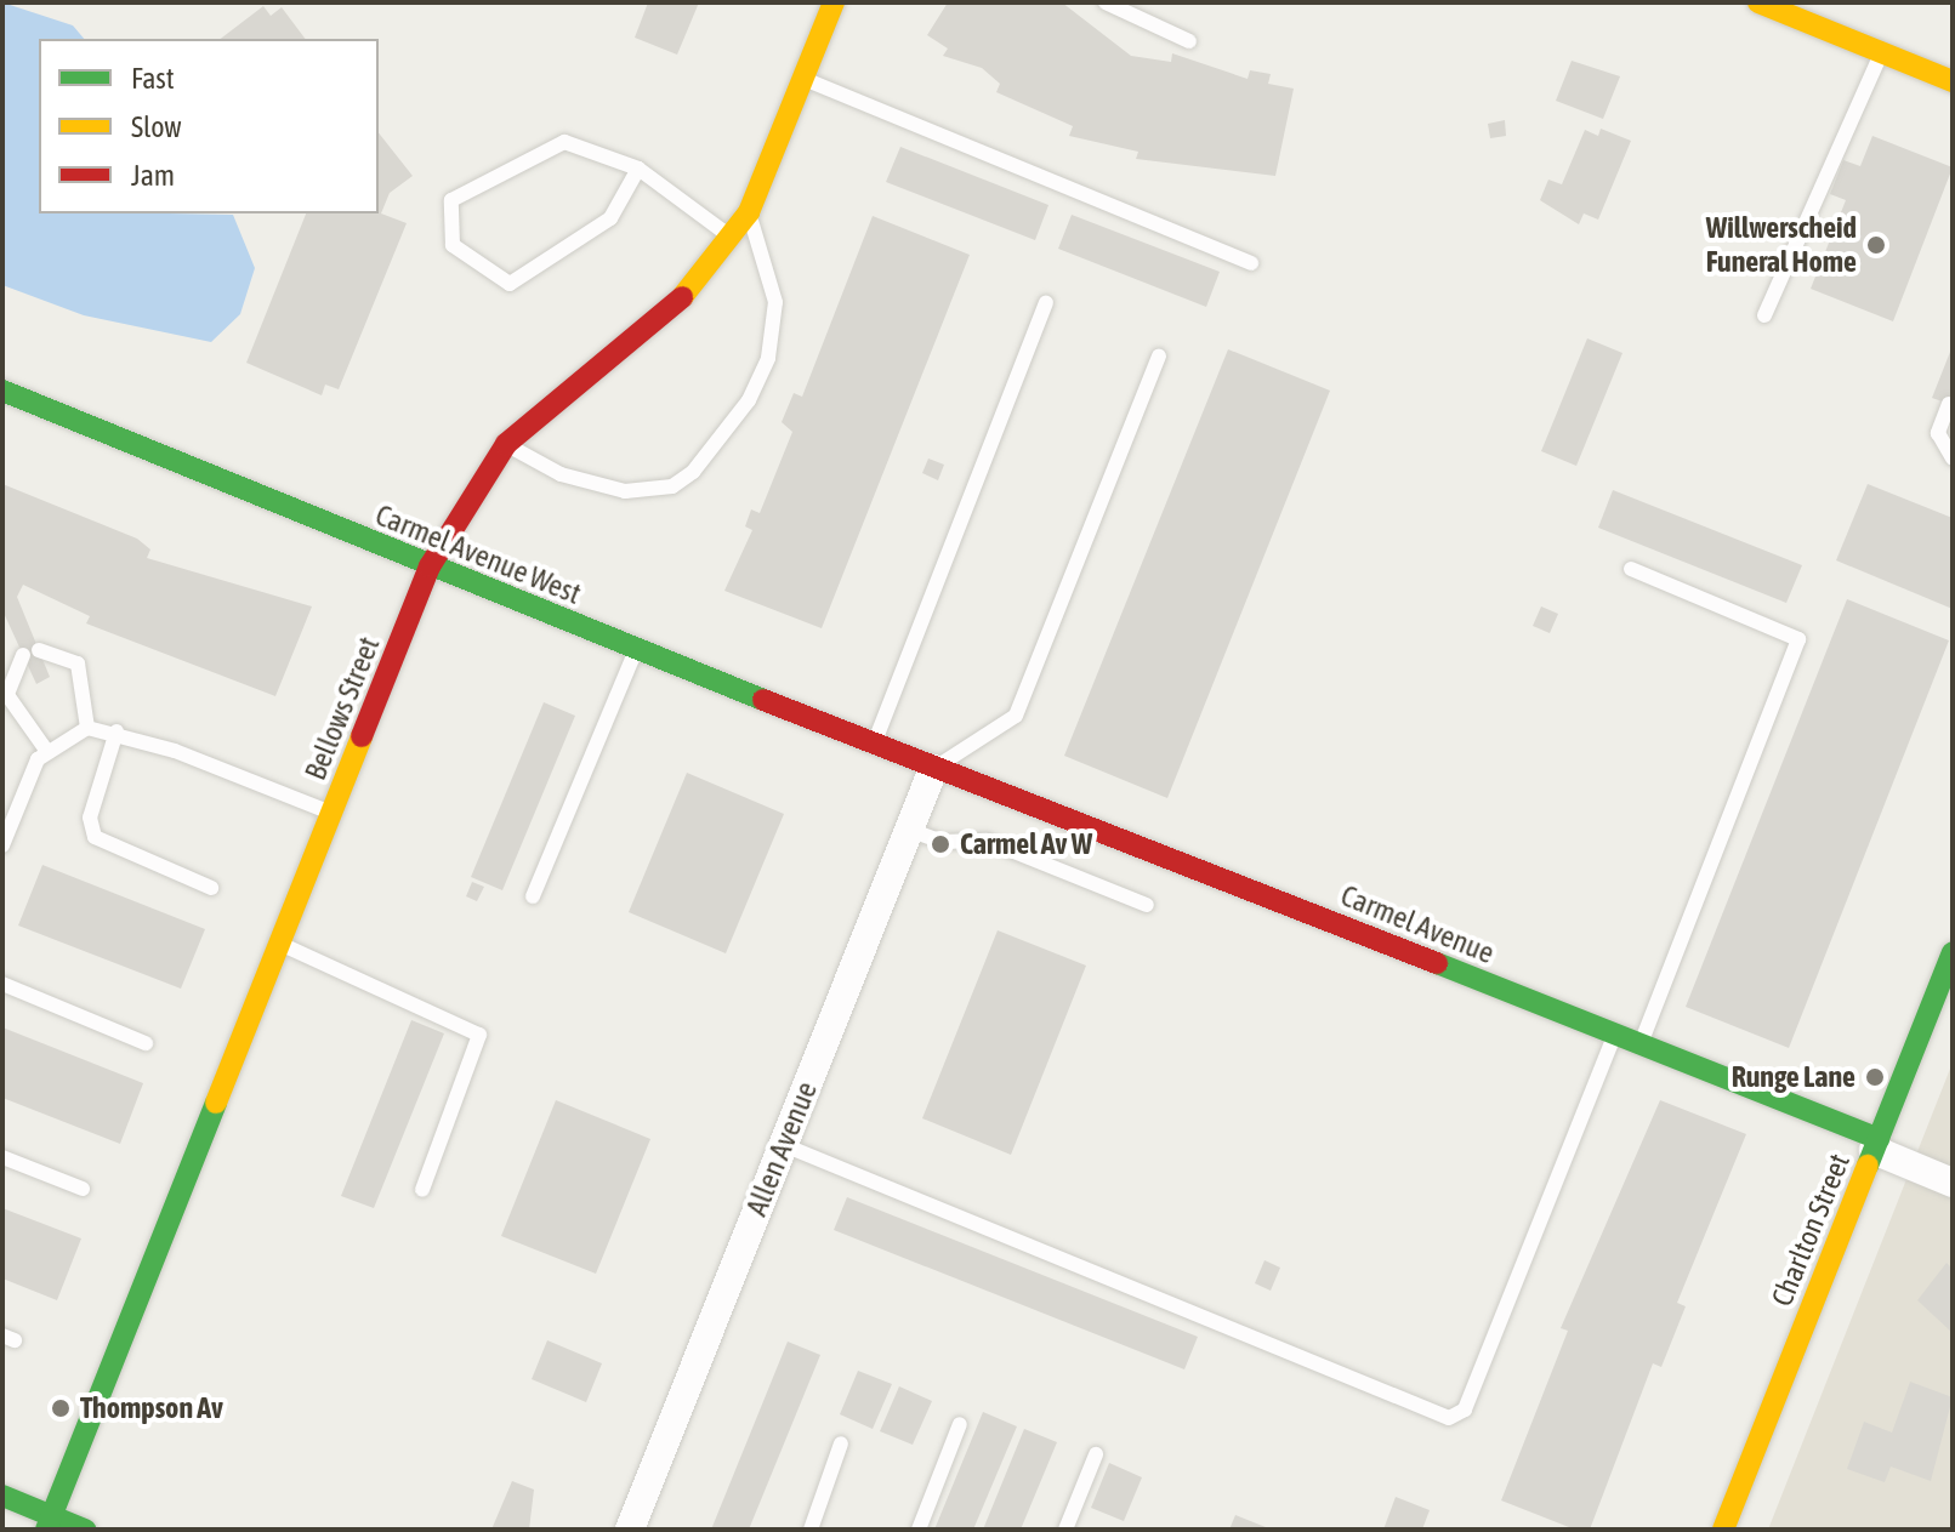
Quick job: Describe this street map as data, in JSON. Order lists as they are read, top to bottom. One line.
{"streets":{"street":["Carmel Avenue West","Bellows Street","Carmel Avenue","Allen Avenue","Charlton Street"]},"crossings":[["Carmel Avenue West","Bellows Street"],["Carmel Avenue West","Carmel Avenue"],["Carmel Avenue West","Allen Avenue"],["Carmel Avenue","Allen Avenue"],["Carmel Avenue","Charlton Street"]],"places":["Willwerscheid Funeral Home","Carmel Av W","Runge Lane","Thompson Av"],"legend":["Fast","Slow","Jam"]}
